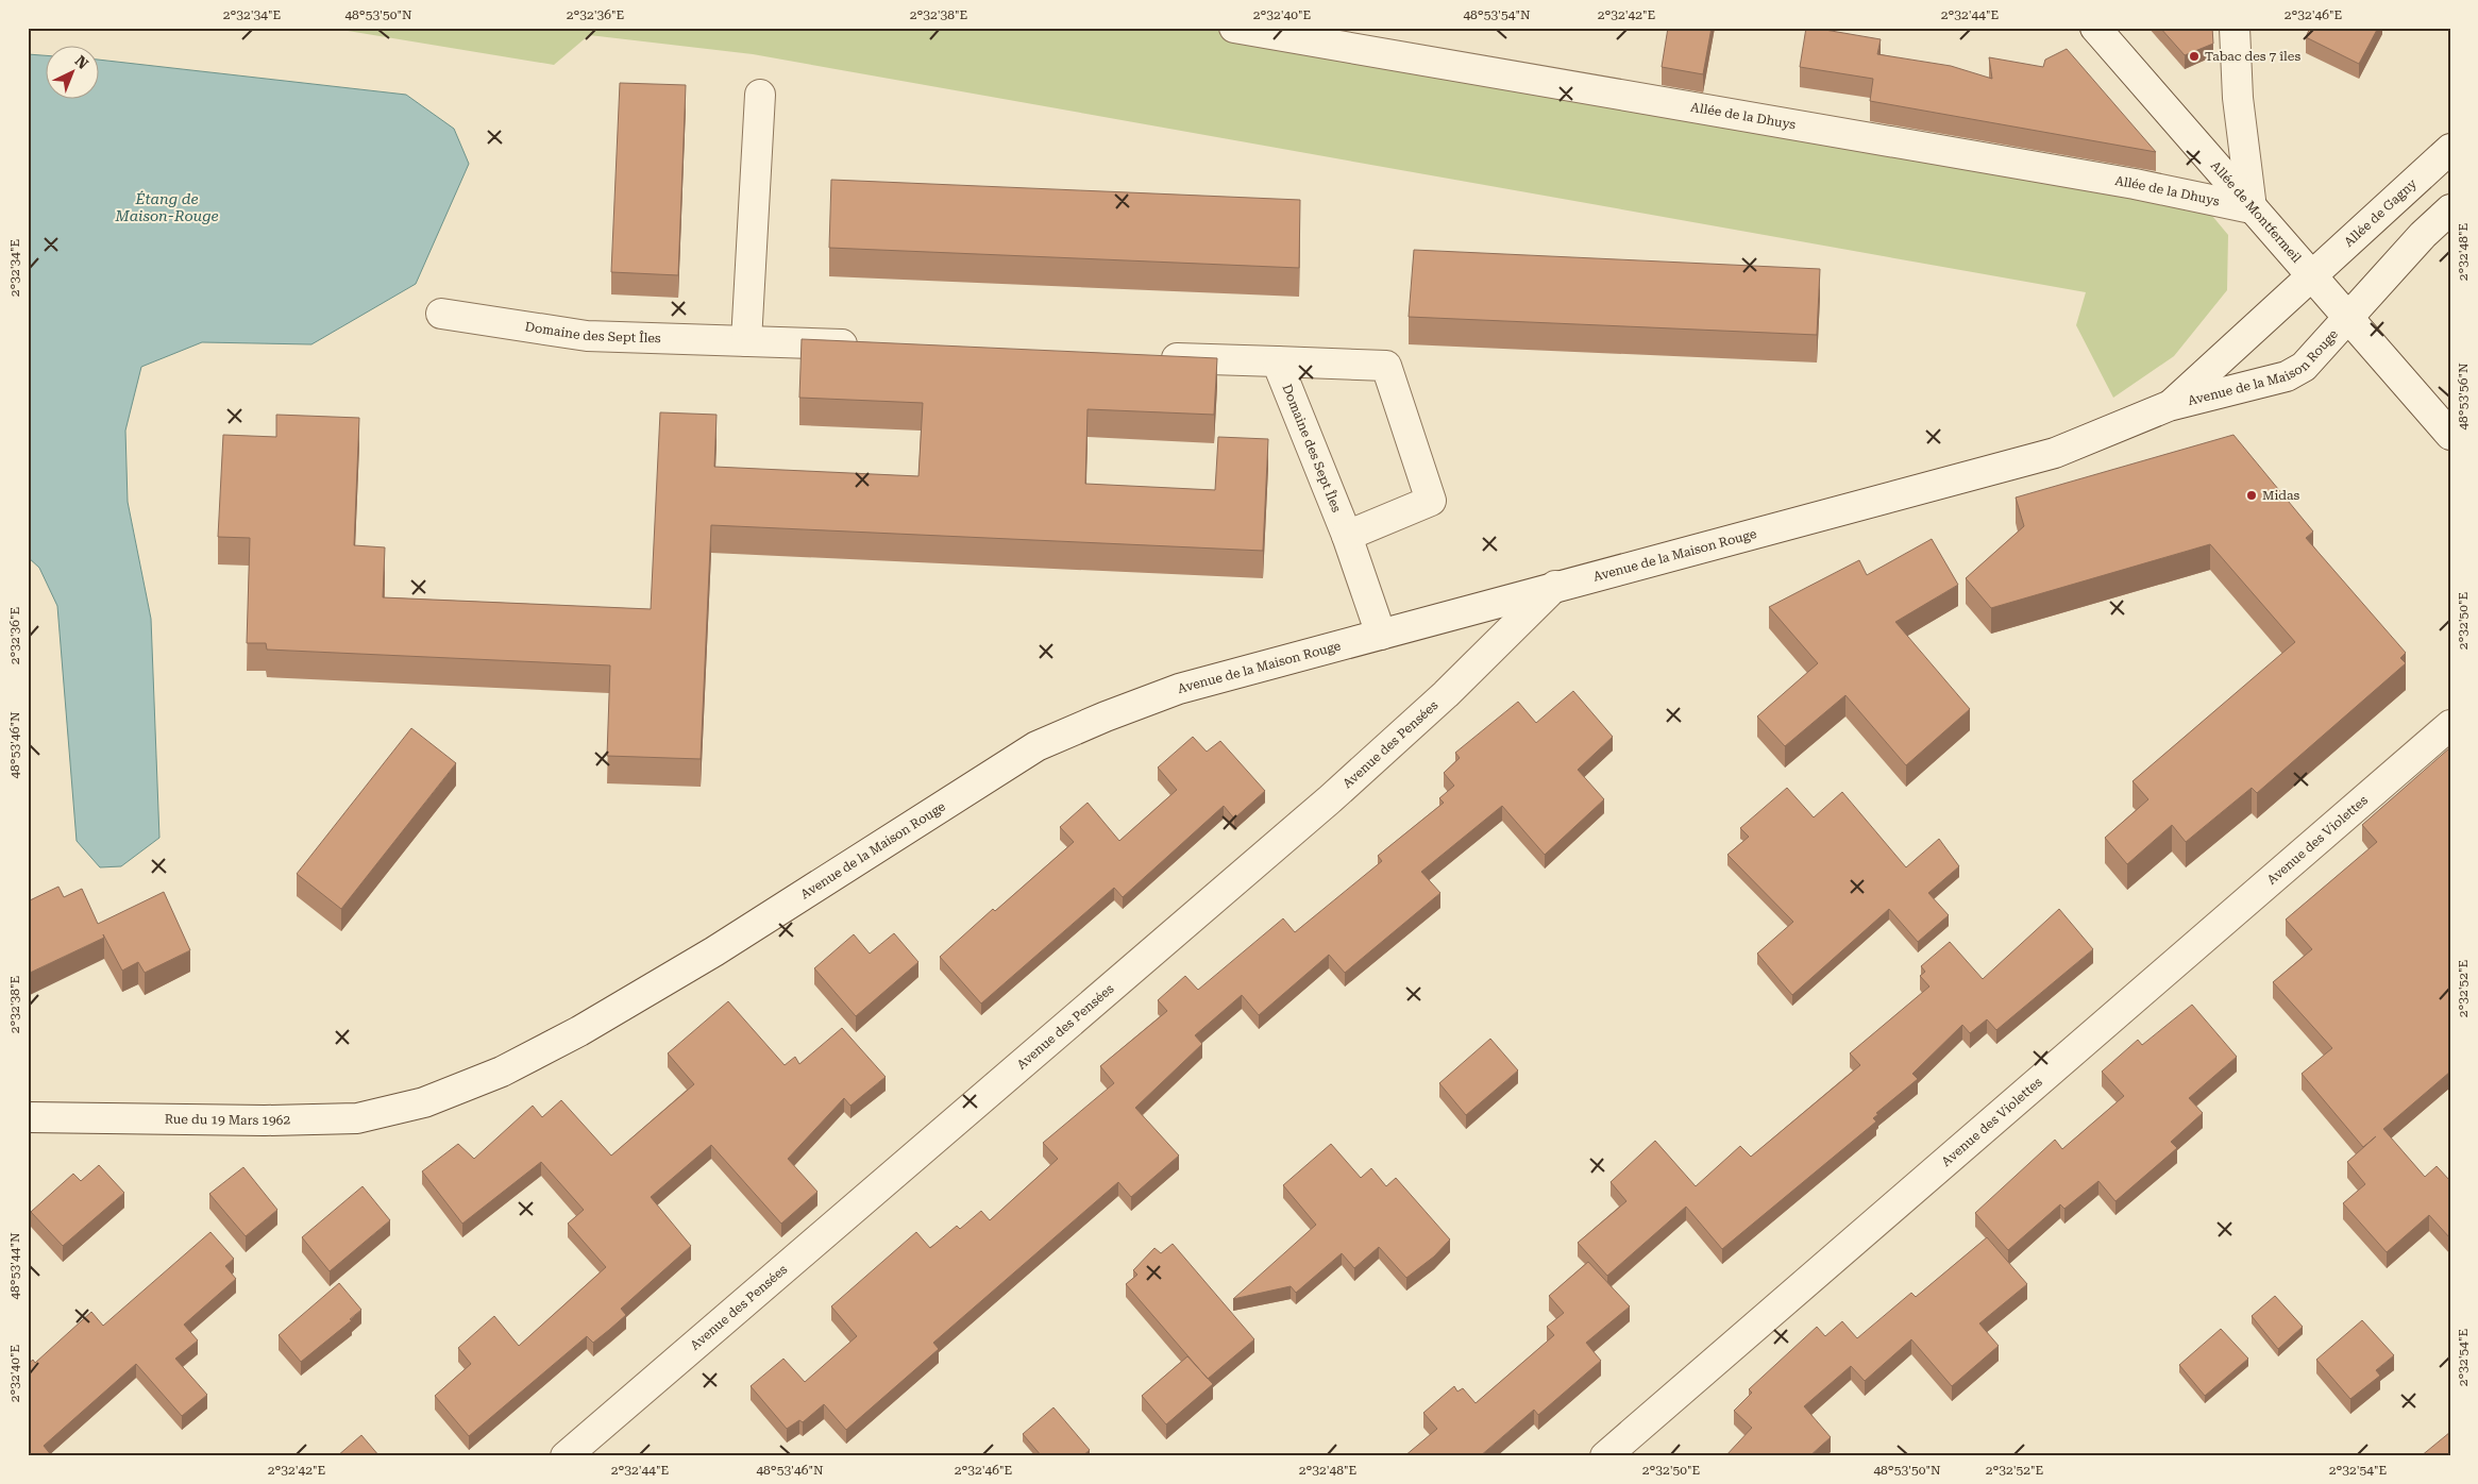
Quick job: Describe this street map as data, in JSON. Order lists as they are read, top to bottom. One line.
{"streets":{"street":["Allée de la Dhuys","Allée de Montfermeil","Allée de Gagny","Domaine des Sept Îles","Avenue de la Maison Rouge","Avenue des Pensées","Avenue des Violettes","Rue du 19 Mars 1962"]},"crossings":[["Allée de la Dhuys","Allée de Montfermeil"],["Allée de Montfermeil","Allée de Gagny"],["Allée de Montfermeil","Avenue de la Maison Rouge"],["Allée de Gagny","Avenue de la Maison Rouge"],["Domaine des Sept Îles","Avenue de la Maison Rouge"],["Avenue de la Maison Rouge","Avenue des Pensées"],["Avenue de la Maison Rouge","Rue du 19 Mars 1962"]],"water":["Étang de Maison-Rouge"],"places":["Tabac des 7 îles","Midas"],"north":"top right","coordinates":["2°32'34\"E","48°53'50\"N","2°32'36\"E","2°32'38\"E","2°32'40\"E","48°53'54\"N","2°32'42\"E","2°32'44\"E","2°32'46\"E","2°32'48\"E","48°53'56\"N","2°32'50\"E","48°53'46\"N","2°32'52\"E","48°53'44\"N","2°32'54\"E"]}
